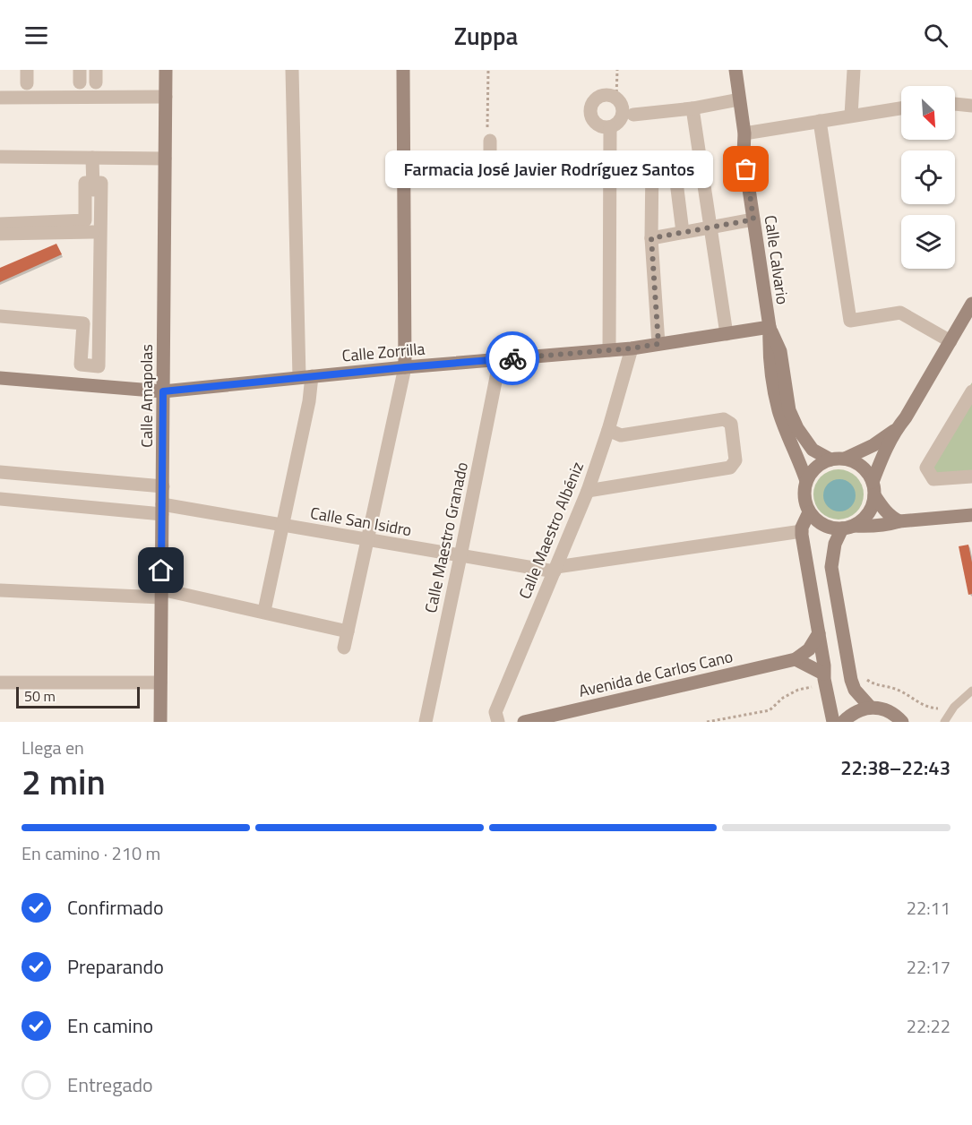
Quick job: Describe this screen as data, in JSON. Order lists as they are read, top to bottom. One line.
{"streets":{"street":["Calle Calvario","Calle Zorrilla","Calle Amapolas","Calle San Isidro","Calle Maestro Albéniz","Calle Maestro Granado","Avenida de Carlos Cano"]},"crossings":[["Calle Calvario","Calle Zorrilla"],["Calle Zorrilla","Calle Amapolas"],["Calle Zorrilla","Calle Maestro Albéniz"],["Calle Zorrilla","Calle Maestro Granado"],["Calle Amapolas","Calle San Isidro"],["Calle San Isidro","Calle Maestro Albéniz"],["Calle San Isidro","Calle Maestro Granado"]],"places":["Farmacia José Javier Rodríguez Santos"],"scale_bar":"50 m","north":"bottom right","page":{"header":"Zuppa","bubble":"Farmacia José Javier Rodríguez Santos","scale":"50 m","heading":["2 min","Llega en","22:38–22:43"],"bar":"En camino · 210 m","list":[["Confirmado","22:11"],["Preparando","22:17"],["En camino","22:22"],"Entregado"]}}
